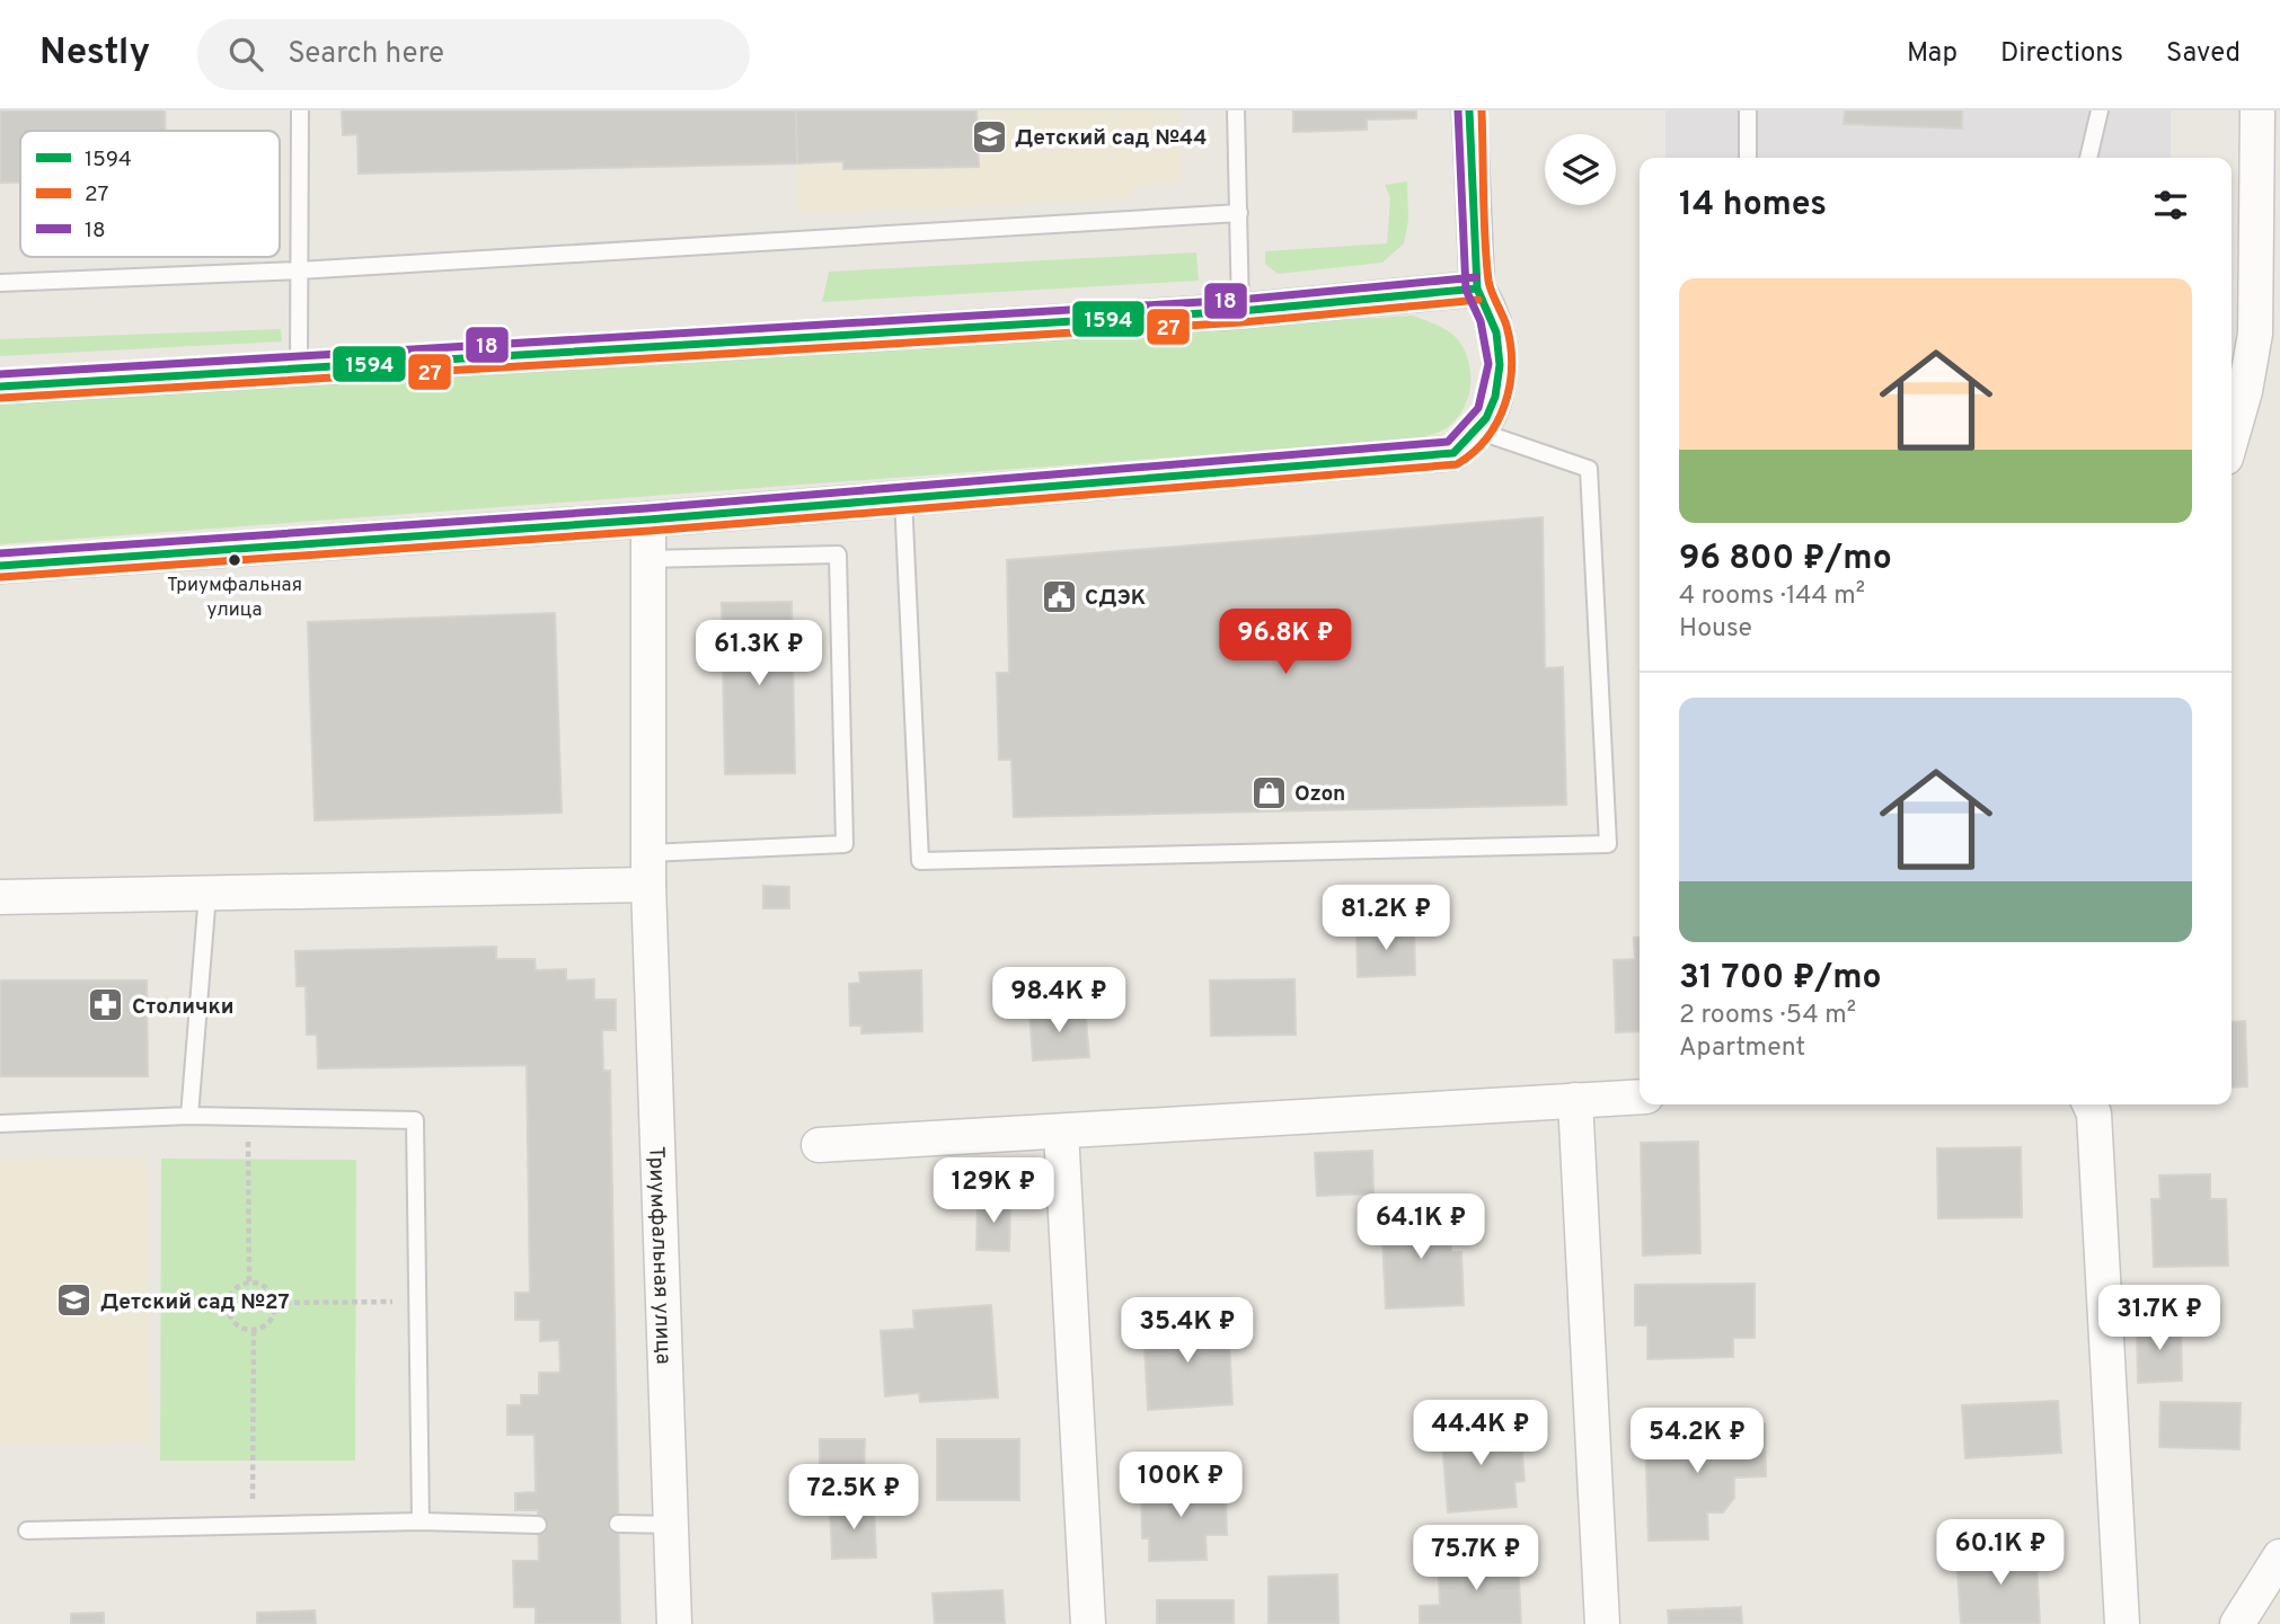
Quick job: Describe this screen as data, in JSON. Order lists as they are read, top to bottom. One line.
{"streets":{"street":["Триумфальная улица"]},"places":{"school or university":["Детский сад №44","Детский сад №27"],"other":["Триумфальная улица"],"public building":["СДЭК"],"shop":["Ozon"],"pharmacy":["Столички"]},"lines":["transit line 1594","transit line 27","transit line 18"],"legend":["1594","27","18"],"page":{"header":"Nestly","search":"Search here","nav":["Map","Directions","Saved"],"heading":"14 homes","list":[{"name":"96 800 ₽/mo","note":"4 rooms · 144 m² · House"},{"name":"31 700 ₽/mo","note":"2 rooms · 54 m² · Apartment"}],"price":["96.8K ₽","61.3K ₽","81.2K ₽","98.4K ₽","129K ₽","64.1K ₽","31.7K ₽","35.4K ₽","44.4K ₽","54.2K ₽","100K ₽","72.5K ₽","60.1K ₽","75.7K ₽"]}}
